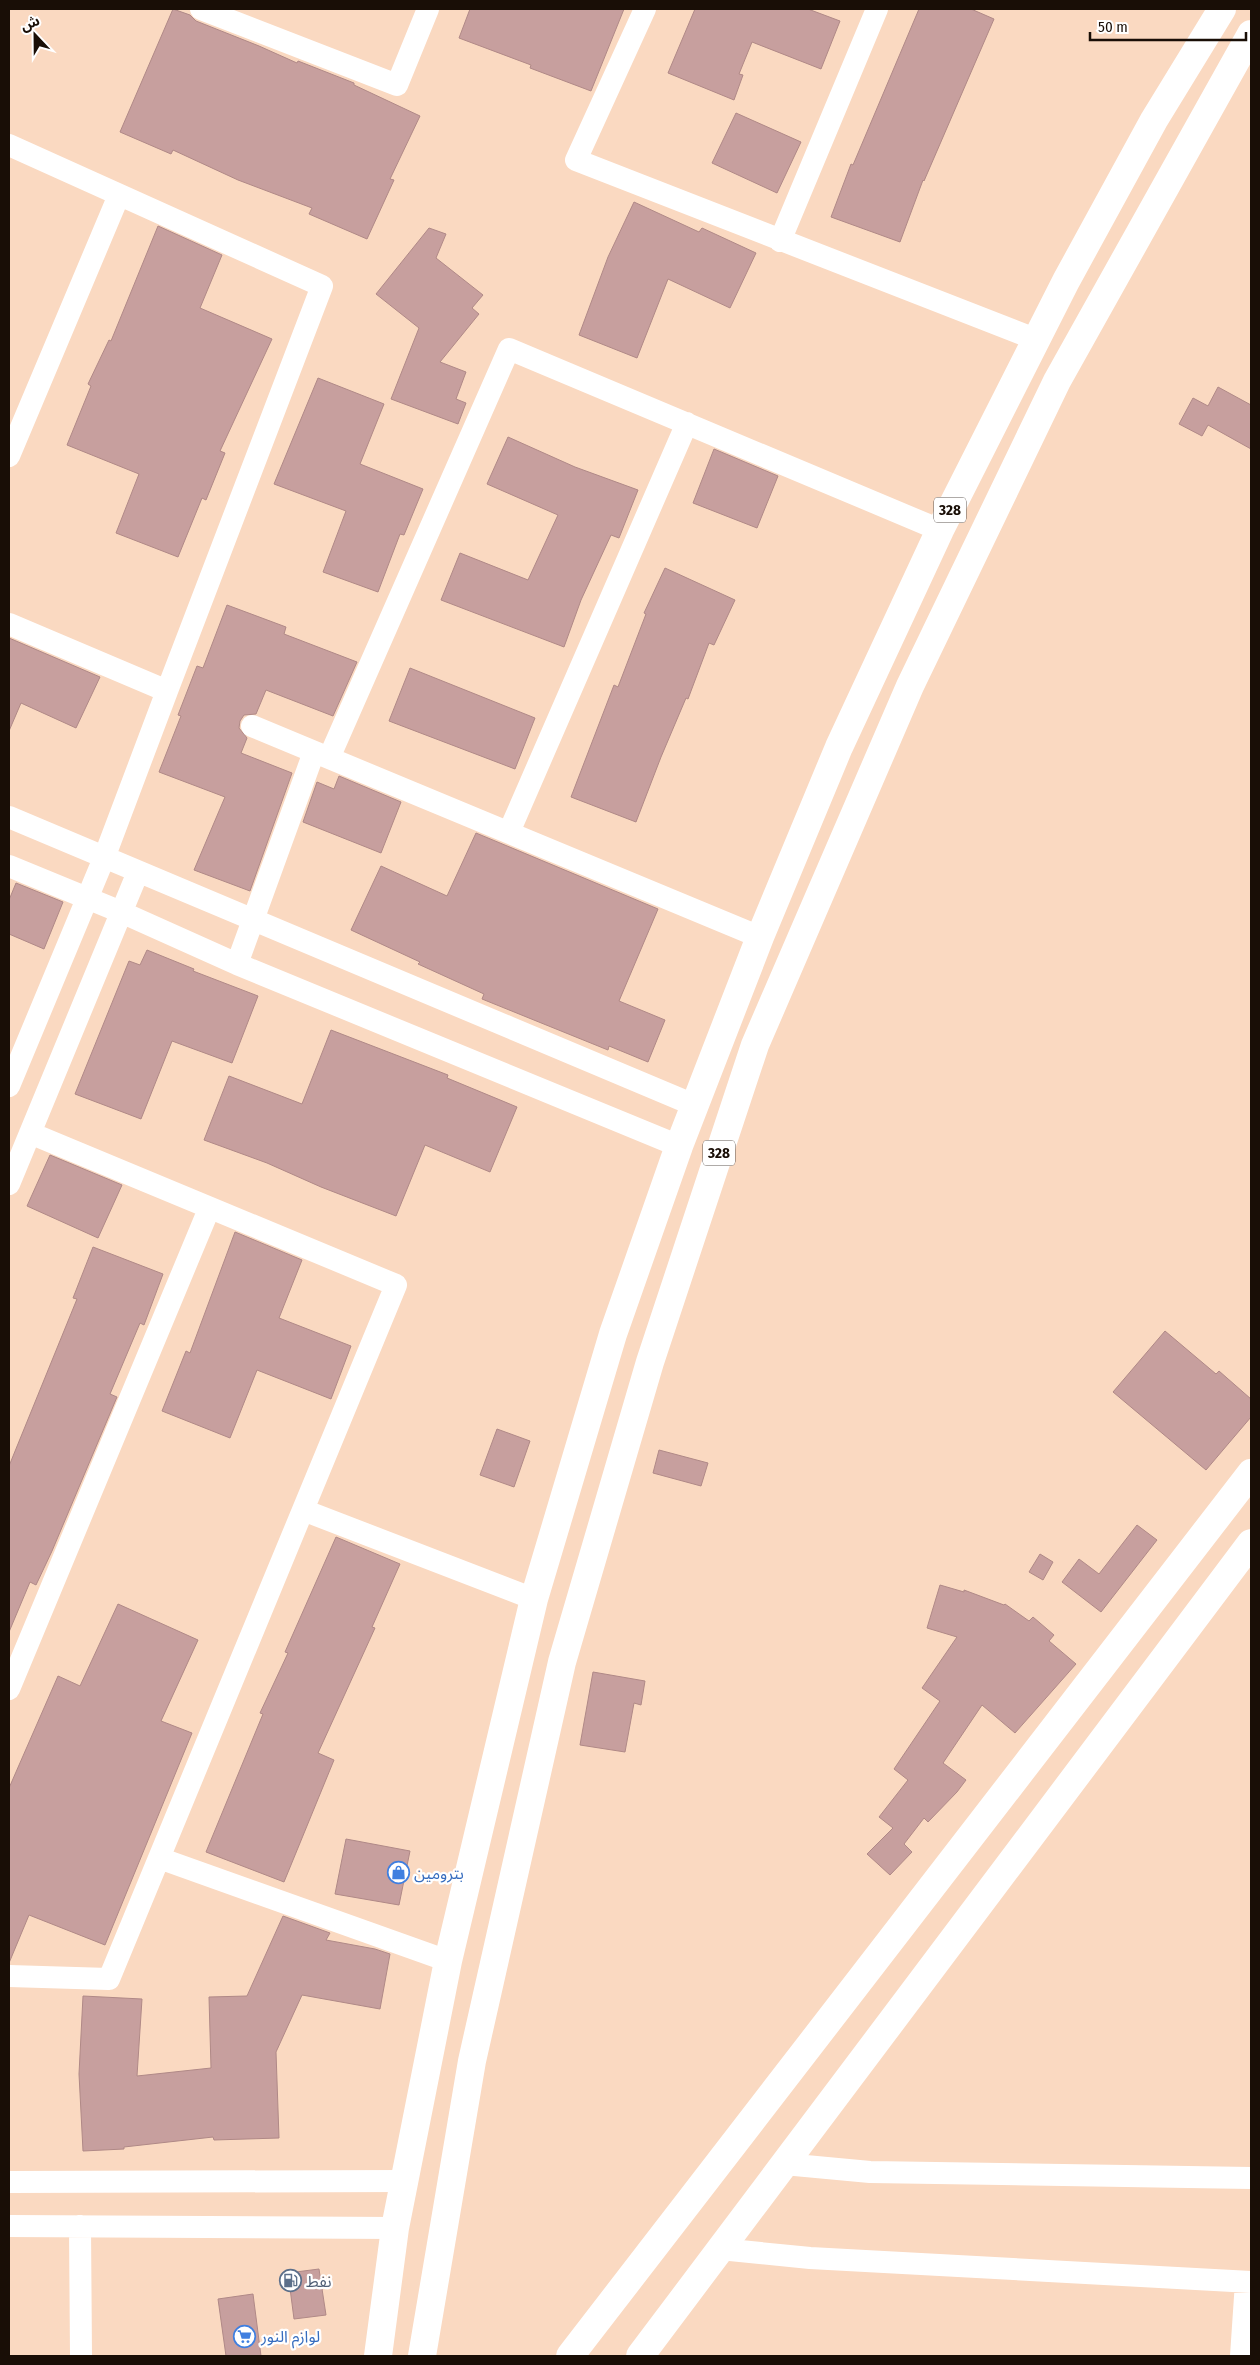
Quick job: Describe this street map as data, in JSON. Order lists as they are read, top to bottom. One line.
{"streets":{"main road":["328"]},"places":{"shop":["بترومين"],"fuel station":["نفط"],"supermarket":["لوازم النور"]},"scale_bar":"50 m","north":"top"}
